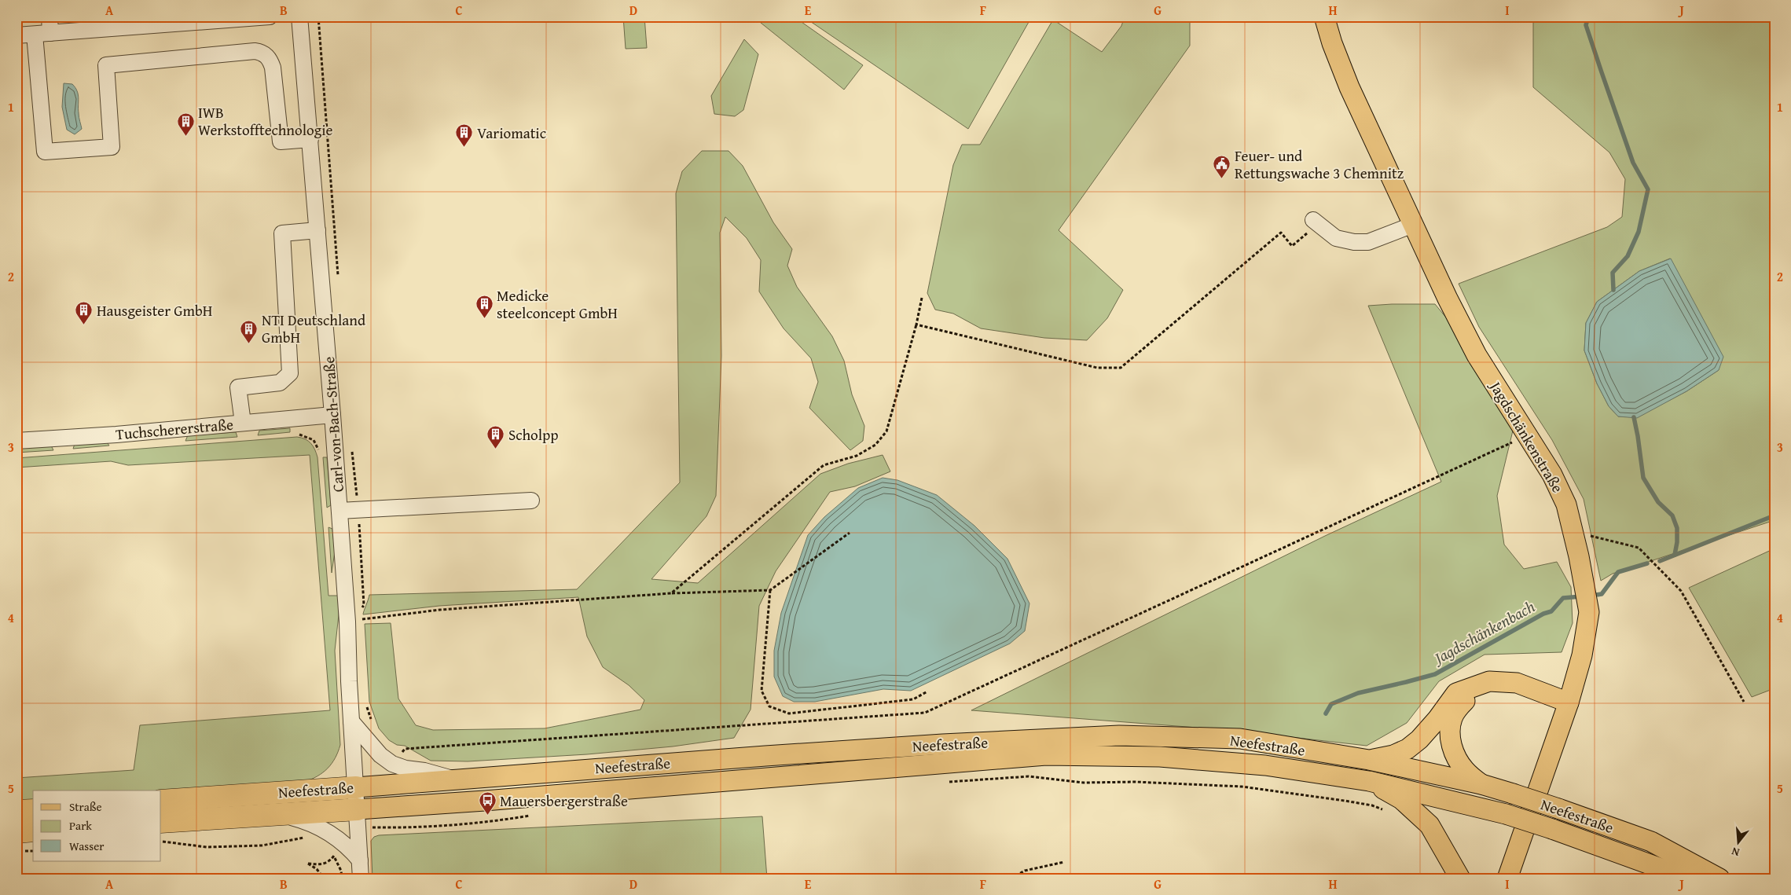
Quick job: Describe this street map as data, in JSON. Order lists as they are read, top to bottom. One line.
{"streets":{"highway":["Neefestraße"],"main road":["Jagdschänkenstraße"],"street":["Carl-von-Bach-Straße","Tuchschererstraße"]},"crossings":[["Carl-von-Bach-Straße","Tuchschererstraße"],["Carl-von-Bach-Straße","Neefestraße"]],"water":["Jagdschänkenbach"],"places":{"building":["IWB Werkstofftechnologie","Variomatic","Medicke steelconcept GmbH","Hausgeister GmbH","NTI Deutschland GmbH","Scholpp"],"public building":["Feuer- und Rettungswache 3 Chemnitz"],"bus stop":["Mauersbergerstraße"]},"legend":["Straße","Park","Wasser"],"north":"bottom","grid":{"columns":["A","B","C","D","E","F","G","H","I","J"],"rows":["1","2","3","4","5"]}}
